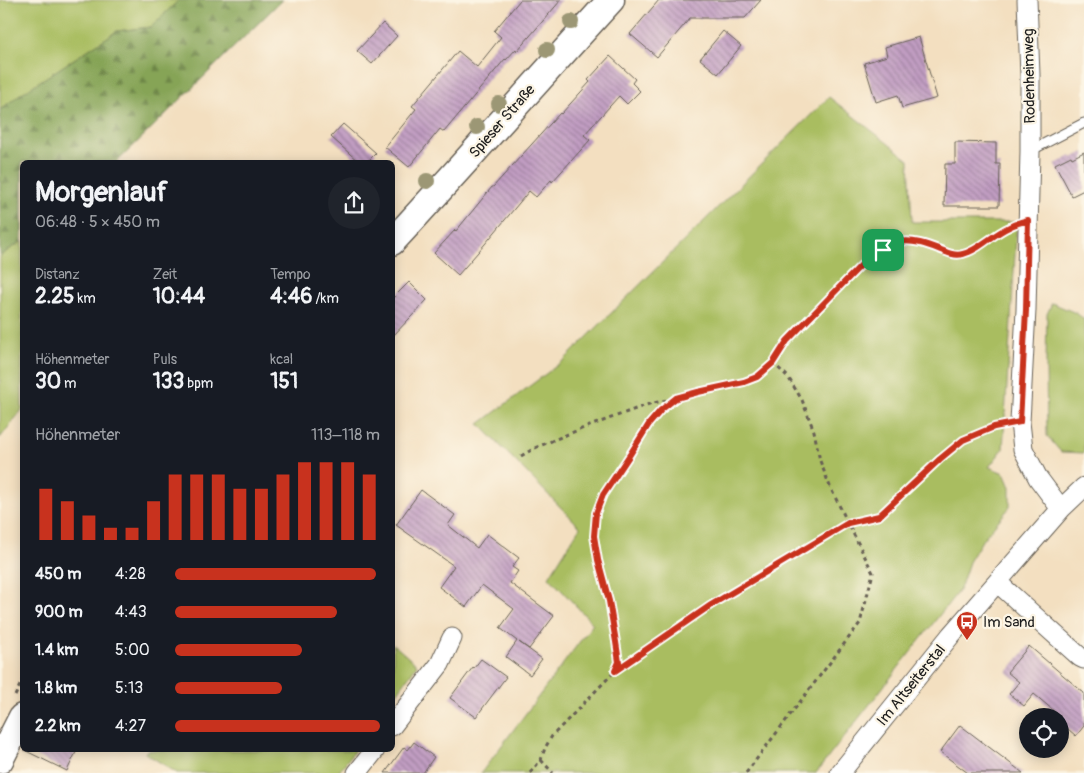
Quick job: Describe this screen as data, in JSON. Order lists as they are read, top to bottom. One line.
{"streets":{"street":["Rodenheimweg","Spieser Straße","Im Altseiterstal"]},"crossings":[["Rodenheimweg","Im Altseiterstal"]],"places":{"bus stop":["Im Sand"]},"page":{"heading":["Morgenlauf","06:48 · 5 × 450 m"],"stats":[["Distanz","2.25 km"],["Zeit","10:44"],["Tempo","4:46 /km"],["Höhenmeter","30 m"],["Puls","133 bpm"],["kcal","151"]],"chart":["Höhenmeter","113–118 m"],"list":[{"name":"450 m","note":"4:28"},{"name":"900 m","note":"4:43"},{"name":"1.4 km","note":"5:00"},{"name":"1.8 km","note":"5:13"},{"name":"2.2 km","note":"4:27"}]}}
